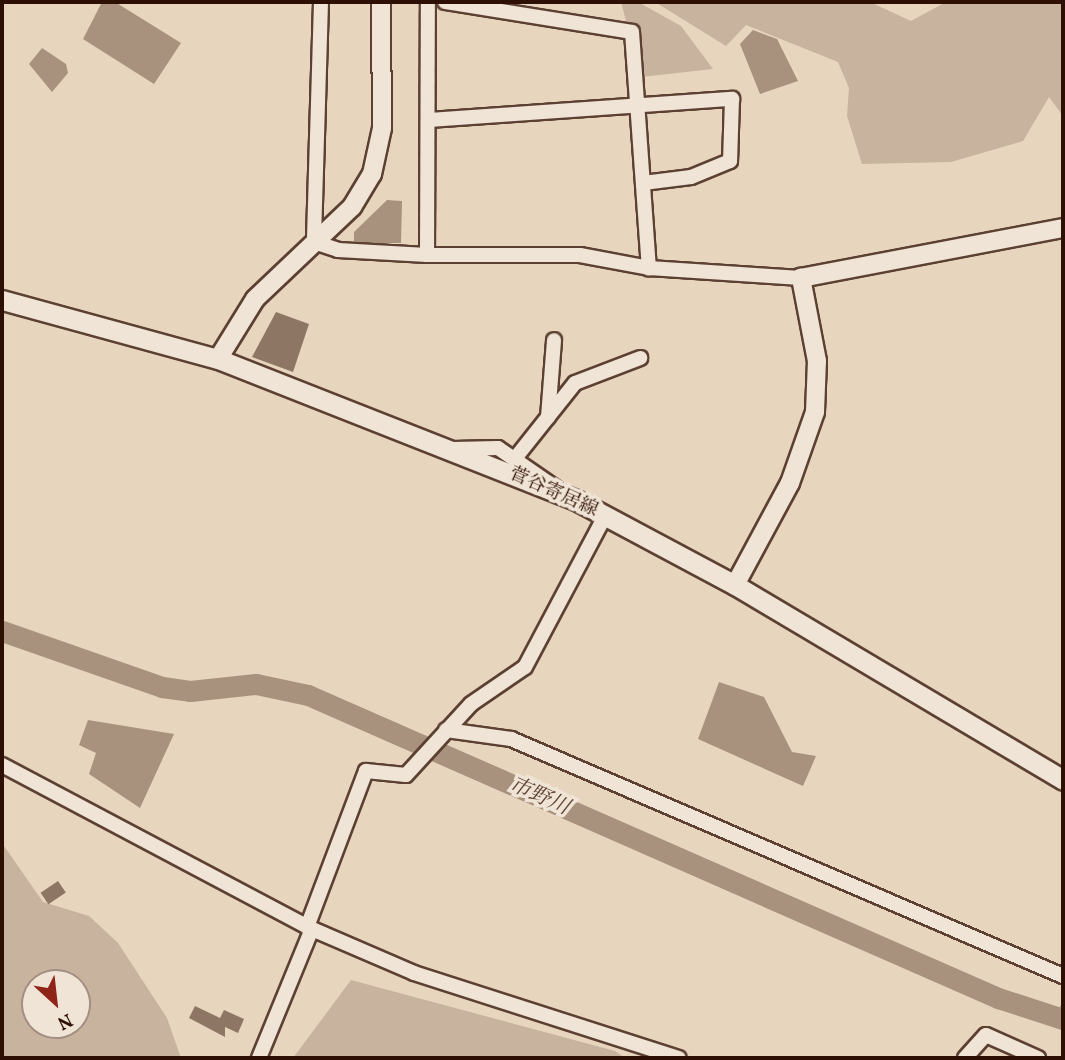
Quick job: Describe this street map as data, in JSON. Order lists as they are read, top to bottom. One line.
{"streets":{"main road":["菅谷寄居線"]},"water":["市野川"],"north":"bottom right"}
